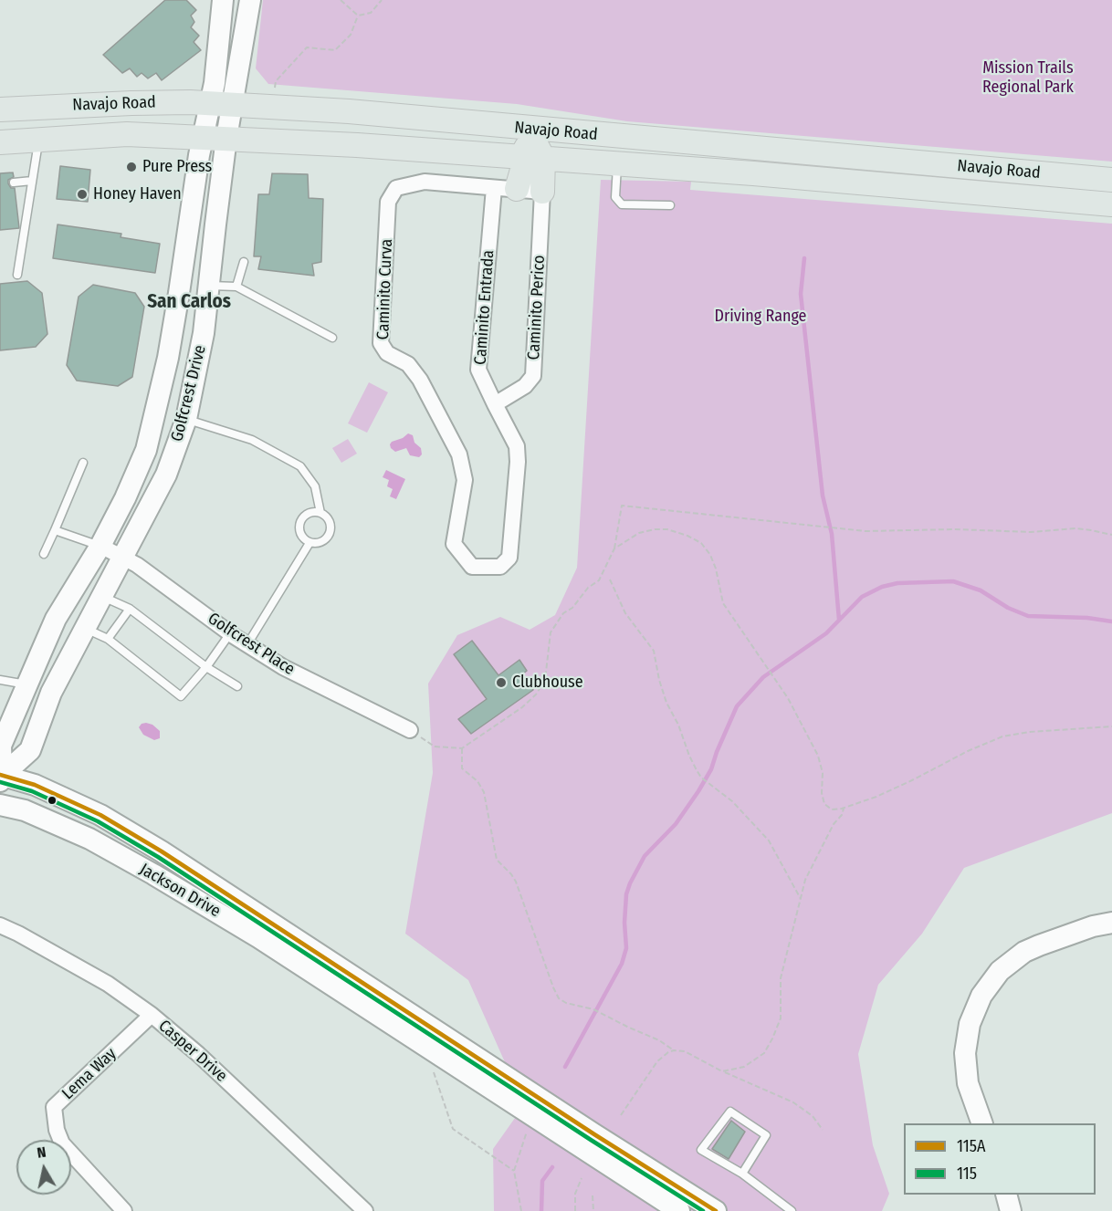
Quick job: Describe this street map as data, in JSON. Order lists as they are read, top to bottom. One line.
{"streets":{"main road":["Navajo Road","Golfcrest Drive","Jackson Drive"],"street":["Caminito Curva","Caminito Entrada","Caminito Perico","Golfcrest Place","Casper Drive","Lema Way"]},"crossings":[["Navajo Road","Golfcrest Drive"],["Caminito Curva","Caminito Entrada"],["Caminito Entrada","Caminito Perico"],["Golfcrest Drive","Golfcrest Place"],["Golfcrest Drive","Jackson Drive"],["Casper Drive","Lema Way"]],"districts":["San Carlos"],"parks":["Mission Trails Regional Park","Driving Range"],"places":["Pure Press","Honey Haven","Clubhouse"],"lines":["transit line 115A","transit line 115"],"legend":["115A","115"],"north":"top"}
